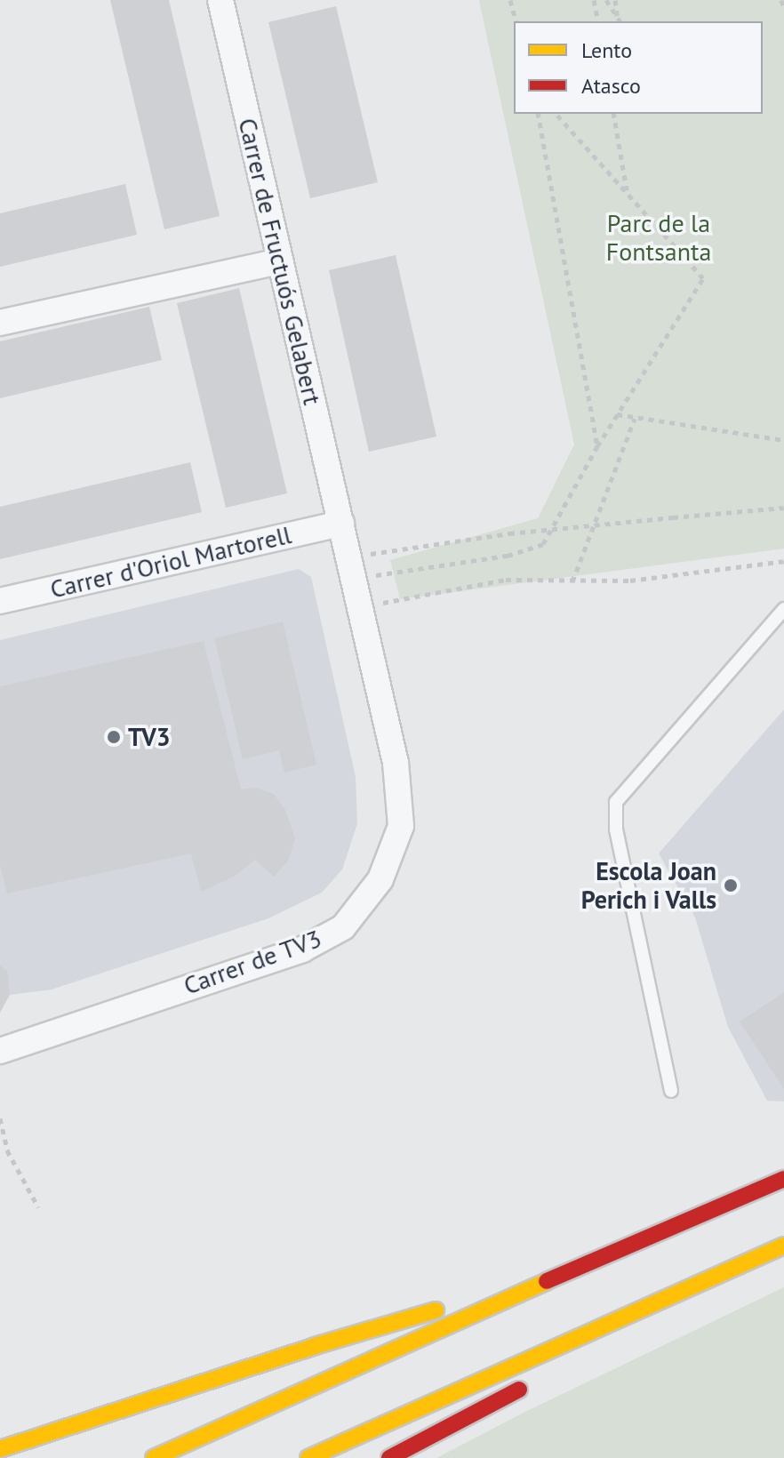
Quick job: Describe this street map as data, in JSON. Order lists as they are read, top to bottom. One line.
{"streets":{"street":["Carrer de Fructuós Gelabert","Carrer d'Oriol Martorell","Carrer de TV3"]},"crossings":[["Carrer de Fructuós Gelabert","Carrer d'Oriol Martorell"],["Carrer de Fructuós Gelabert","Carrer de TV3"],["Carrer d'Oriol Martorell","Carrer de TV3"]],"parks":["Parc de la Fontsanta"],"places":["TV3","Escola Joan Perich i Valls"],"legend":["Lento","Atasco"]}
